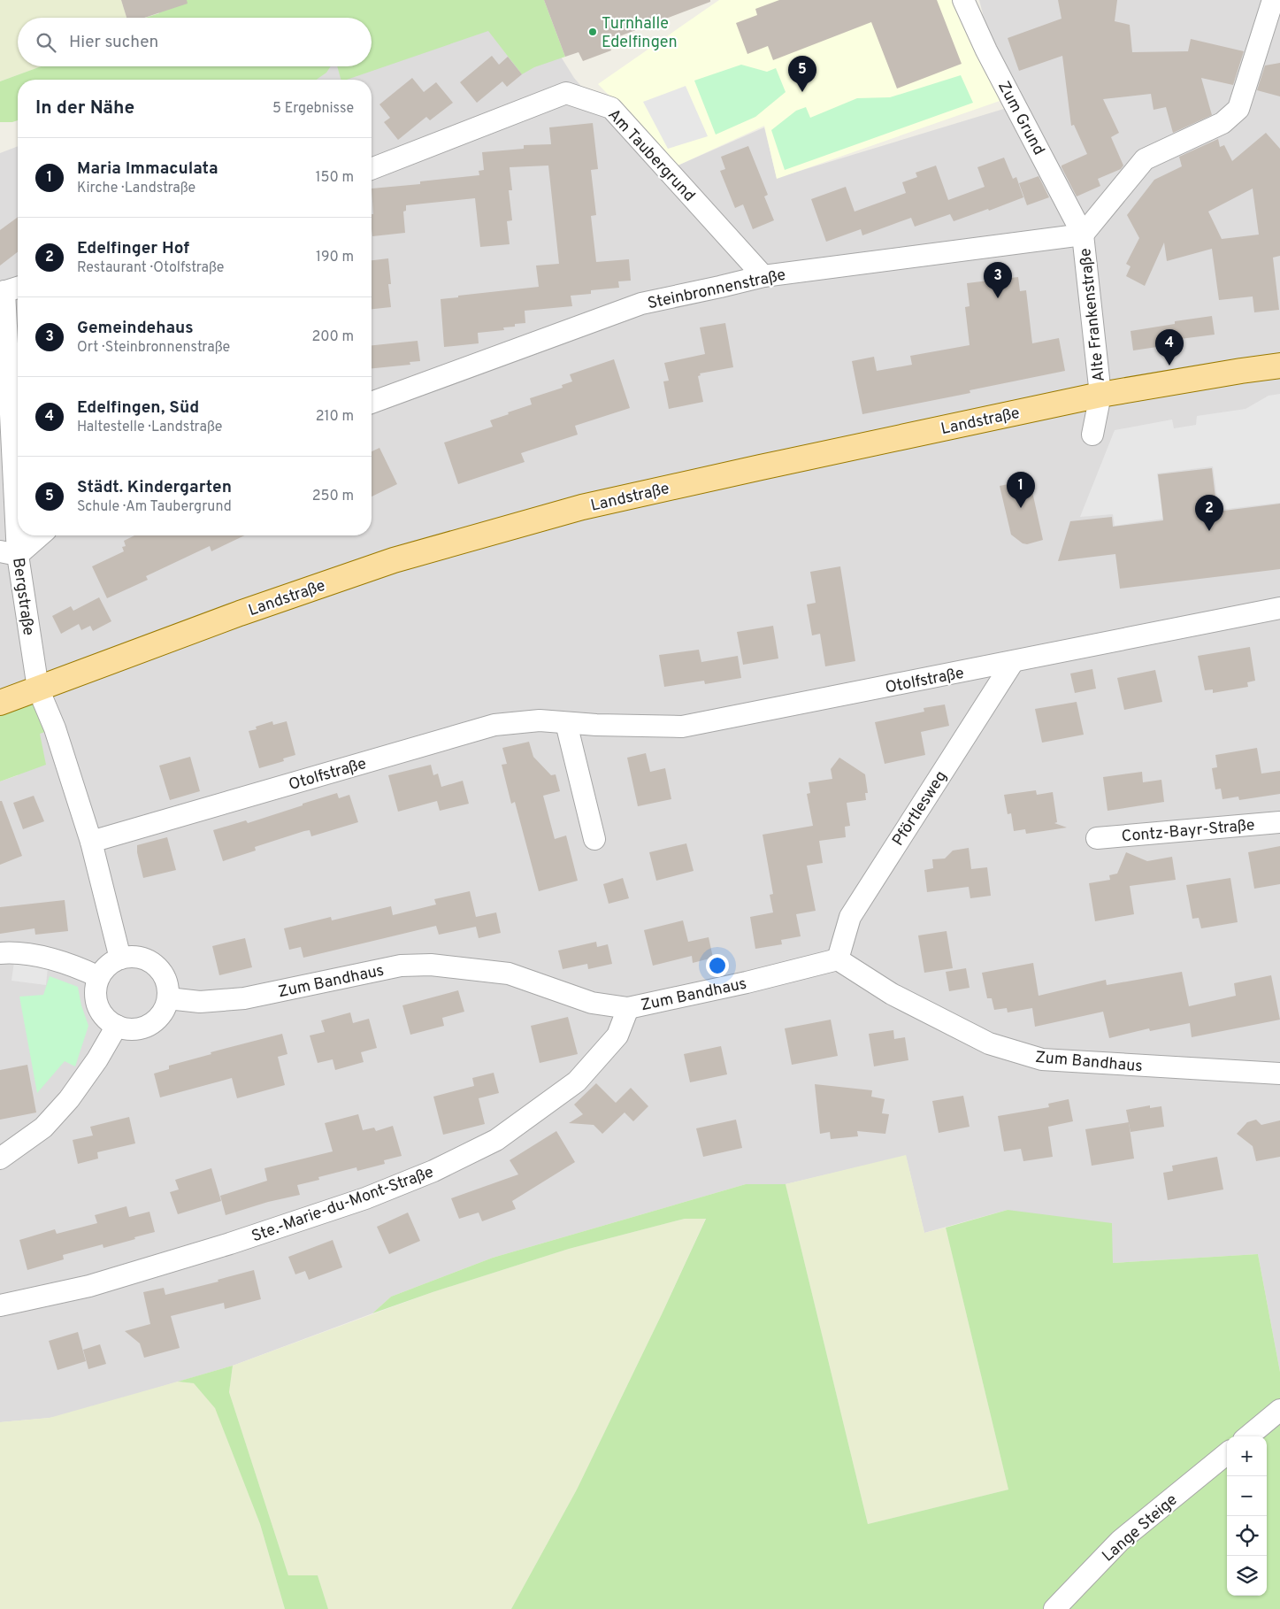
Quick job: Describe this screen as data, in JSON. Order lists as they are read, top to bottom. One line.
{"streets":{"main road":["Landstraße"],"street":["Zum Grund","Am Taubergrund","Steinbronnenstraße","Alte Frankenstraße","Bergstraße","Otolfstraße","Pförtlesweg","Contz-Bayr-Straße","Zum Bandhaus","Ste.-Marie-du-Mont-Straße","Lange Steige"]},"crossings":[["Zum Grund","Steinbronnenstraße"],["Zum Grund","Alte Frankenstraße"],["Am Taubergrund","Steinbronnenstraße"],["Steinbronnenstraße","Alte Frankenstraße"],["Alte Frankenstraße","Landstraße"],["Landstraße","Bergstraße"],["Otolfstraße","Pförtlesweg"],["Pförtlesweg","Zum Bandhaus"],["Zum Bandhaus","Ste.-Marie-du-Mont-Straße"]],"places":["Turnhalle Edelfingen"],"page":{"search":"Hier suchen","pins":["5","3","4","1","2"],"heading":["In der Nähe","5 Ergebnisse"],"list":[{"mark":"1","name":"Maria Immaculata","note":"Kirche · Landstraße","value":"150 m"},{"mark":"2","name":"Edelfinger Hof","note":"Restaurant · Otolfstraße","value":"190 m"},{"mark":"3","name":"Gemeindehaus","note":"Ort · Steinbronnenstraße","value":"200 m"},{"mark":"4","name":"Edelfingen, Süd","note":"Haltestelle · Landstraße","value":"210 m"},{"mark":"5","name":"Städt. Kindergarten","note":"Schule · Am Taubergrund","value":"250 m"}],"map_buttons":["+","−"]}}
